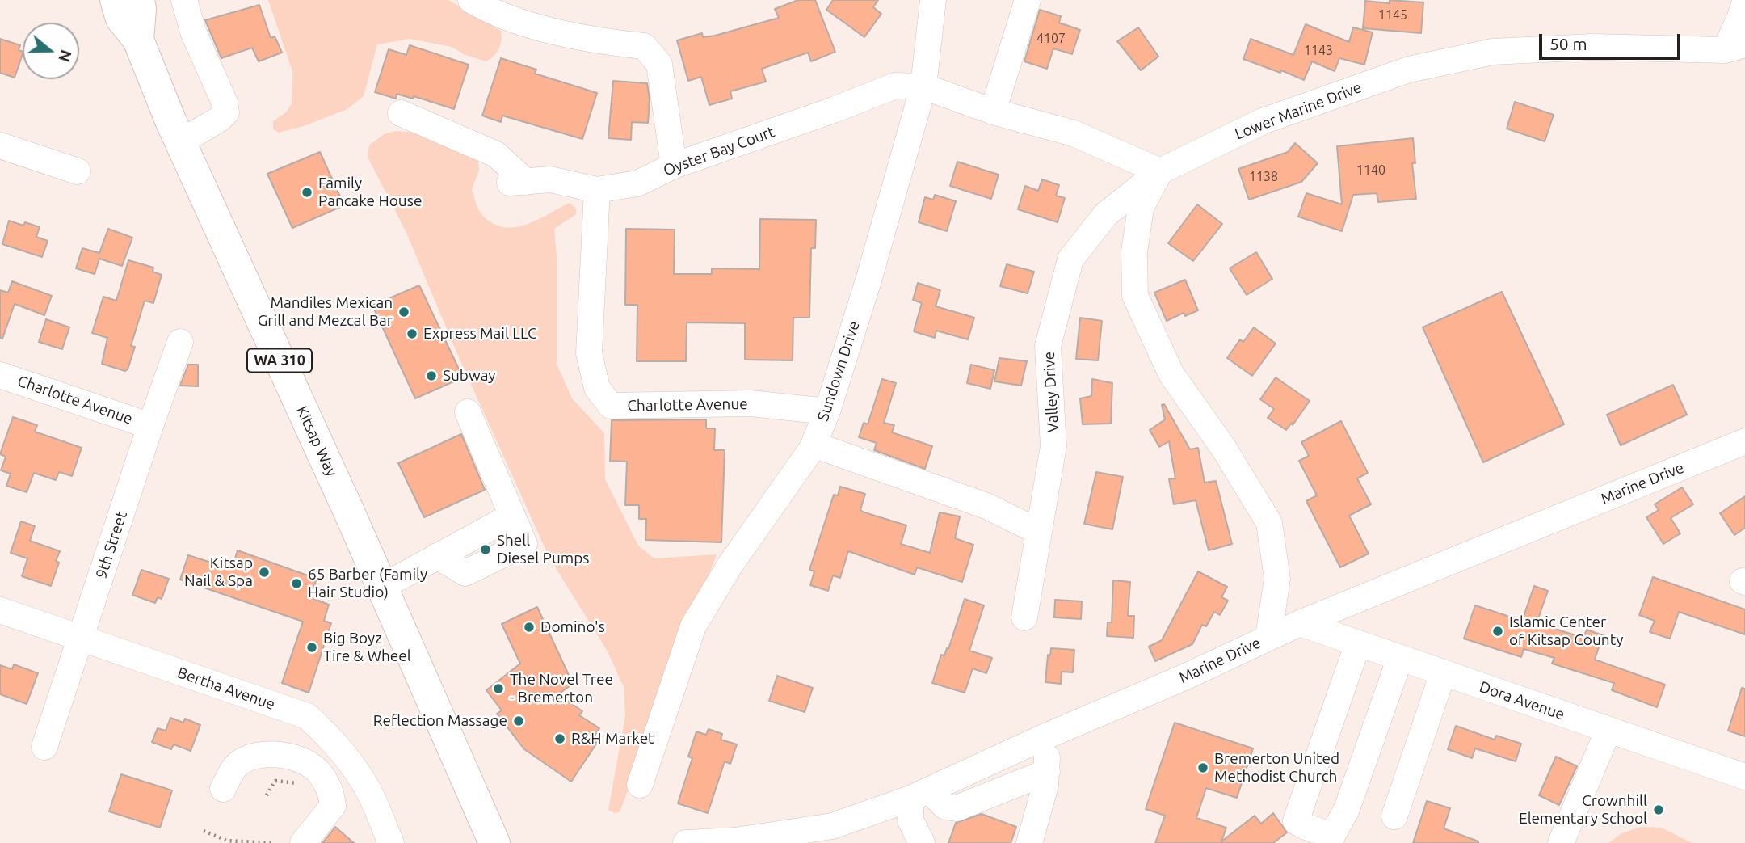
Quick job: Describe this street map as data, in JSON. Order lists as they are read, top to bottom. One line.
{"streets":{"main road":["WA 310","Kitsap Way"],"street":["Lower Marine Drive","Oyster Bay Court","Sundown Drive","Valley Drive","Charlotte Avenue","Marine Drive","9th Street","Bertha Avenue","Dora Avenue"]},"crossings":[["Lower Marine Drive","Valley Drive"],["Oyster Bay Court","Sundown Drive"],["Oyster Bay Court","Charlotte Avenue"],["Sundown Drive","Charlotte Avenue"],["Charlotte Avenue","9th Street"],["Marine Drive","Dora Avenue"],["9th Street","Bertha Avenue"]],"places":["Family Pancake House","Mandiles Mexican Grill and Mezcal Bar","Express Mail LLC","Subway","Shell Diesel Pumps","Kitsap Nail & Spa","65 Barber (Family Hair Studio)","Domino's","Islamic Center of Kitsap County","Big Boyz Tire & Wheel","The Novel Tree - Bremerton","Reflection Massage","R&H Market","Bremerton United Methodist Church","Crownhill Elementary School"],"house_numbers":["1145","4107","1143","1140","1138"],"scale_bar":"50 m","north":"right"}
